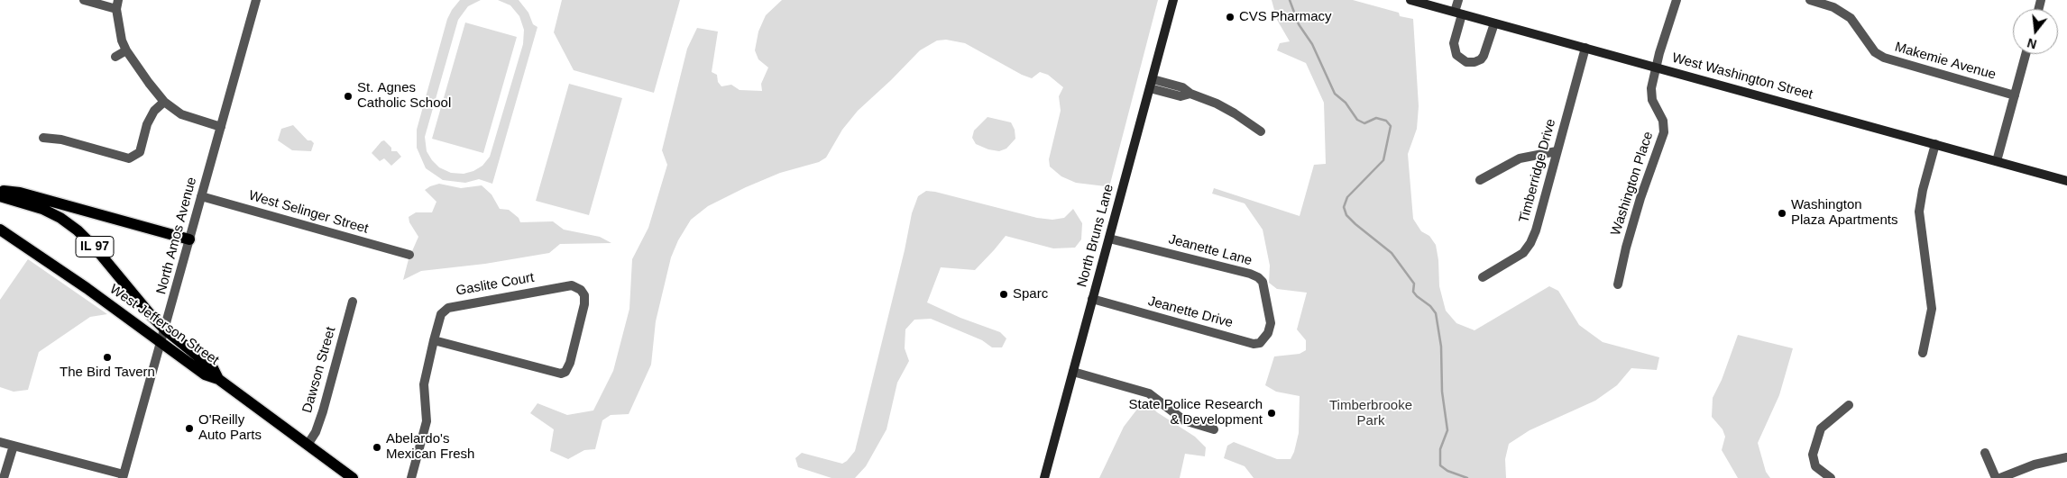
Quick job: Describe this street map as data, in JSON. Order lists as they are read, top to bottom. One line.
{"streets":{"main road":["IL 97","West Jefferson Street"],"street":["Makemie Avenue","West Washington Street","Timberridge Drive","Washington Place","West Selinger Street","North Amos Avenue","North Bruns Lane","Jeanette Lane","Gaslite Court","Jeanette Drive","Dawson Street"]},"crossings":[["West Washington Street","Timberridge Drive"],["West Washington Street","Washington Place"],["West Selinger Street","North Amos Avenue"],["North Amos Avenue","IL 97"],["North Amos Avenue","West Jefferson Street"],["North Bruns Lane","Jeanette Lane"],["North Bruns Lane","Jeanette Drive"],["IL 97","West Jefferson Street"],["Jeanette Lane","Jeanette Drive"],["West Jefferson Street","Dawson Street"]],"parks":["Timberbrooke Park"],"places":["CVS Pharmacy","St. Agnes Catholic School","Washington Plaza Apartments","Sparc","The Bird Tavern","State Police Research & Development","O'Reilly Auto Parts","Abelardo's Mexican Fresh"],"north":"bottom"}
